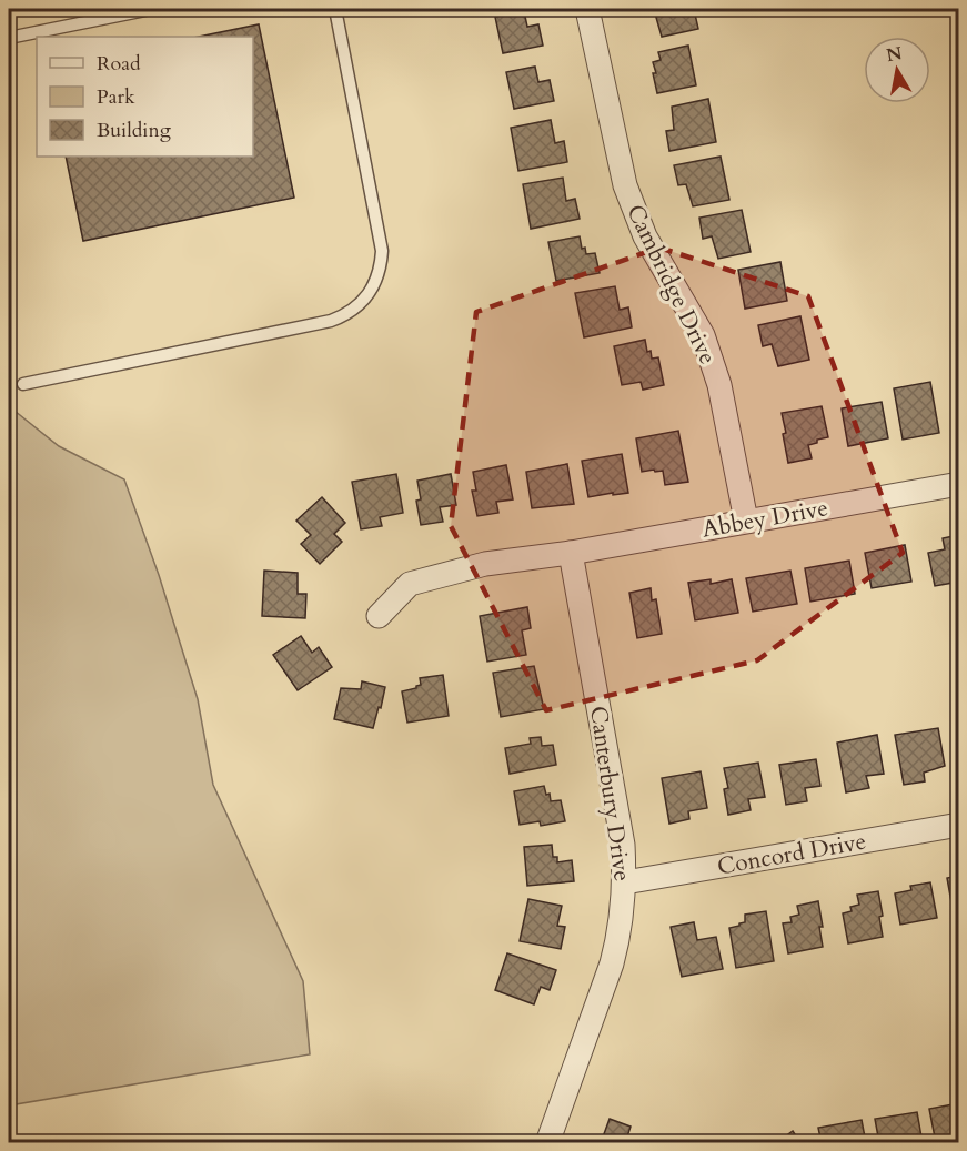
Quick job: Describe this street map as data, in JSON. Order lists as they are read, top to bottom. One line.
{"streets":{"street":["Cambridge Drive","Abbey Drive","Canterbury Drive","Concord Drive"]},"crossings":[["Cambridge Drive","Abbey Drive"],["Abbey Drive","Canterbury Drive"],["Canterbury Drive","Concord Drive"]],"legend":["Road","Park","Building"],"north":"top"}
